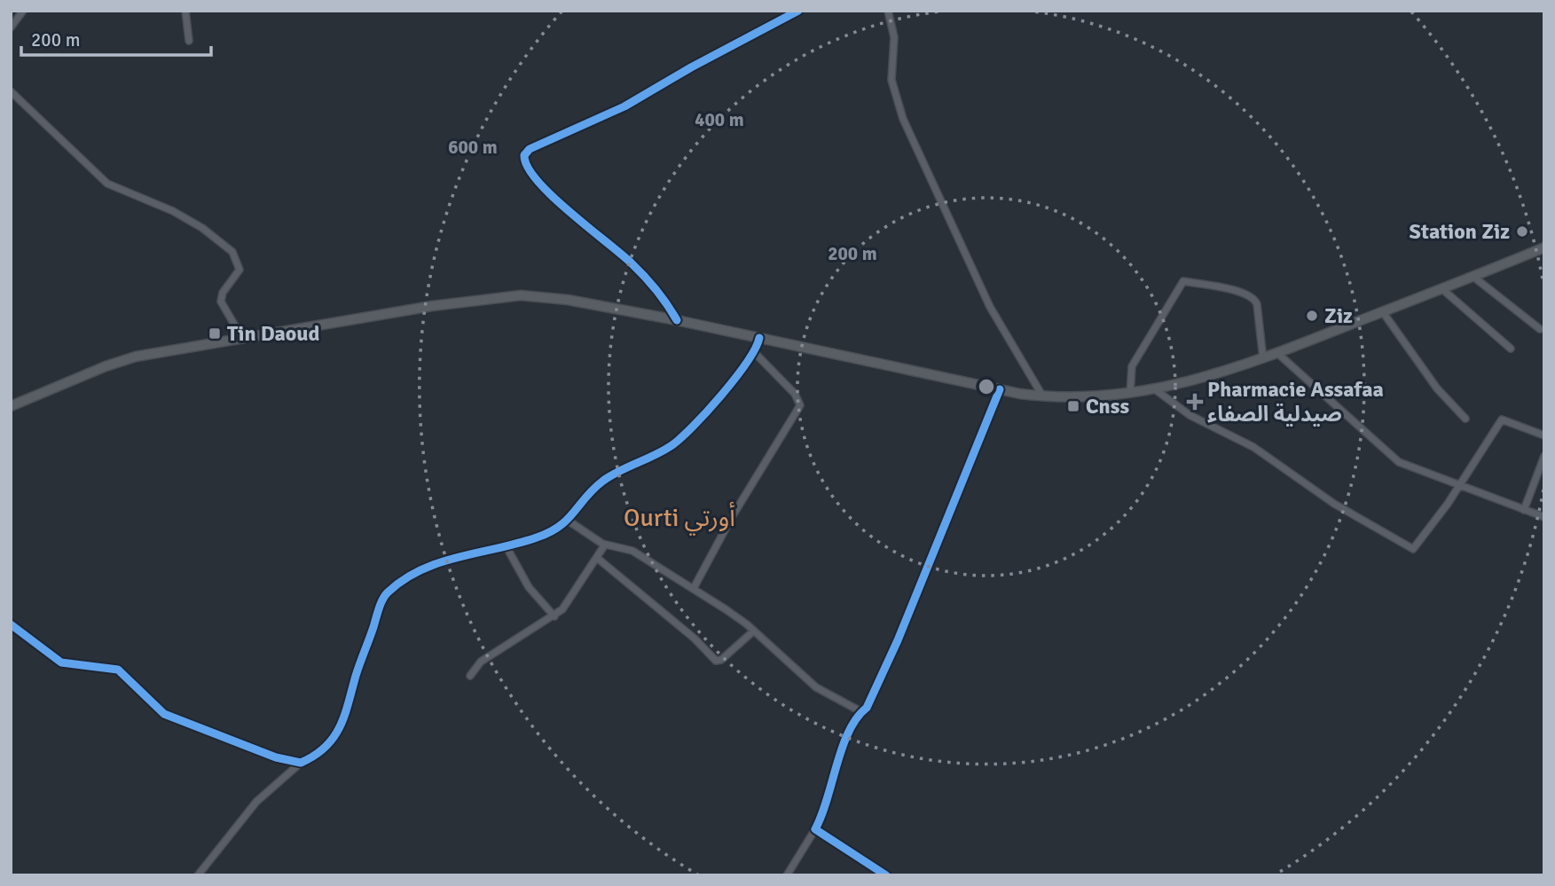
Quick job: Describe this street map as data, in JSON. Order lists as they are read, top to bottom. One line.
{"districts":["Ourti أورتي"],"places":{"other":["Station Ziz","Ziz"],"transit":["Tin Daoud","Cnss"],"health":["Pharmacie Assafaa صيدلية الصفاء"]},"scale_bar":"200 m","rings":["400 m","600 m","200 m"]}
